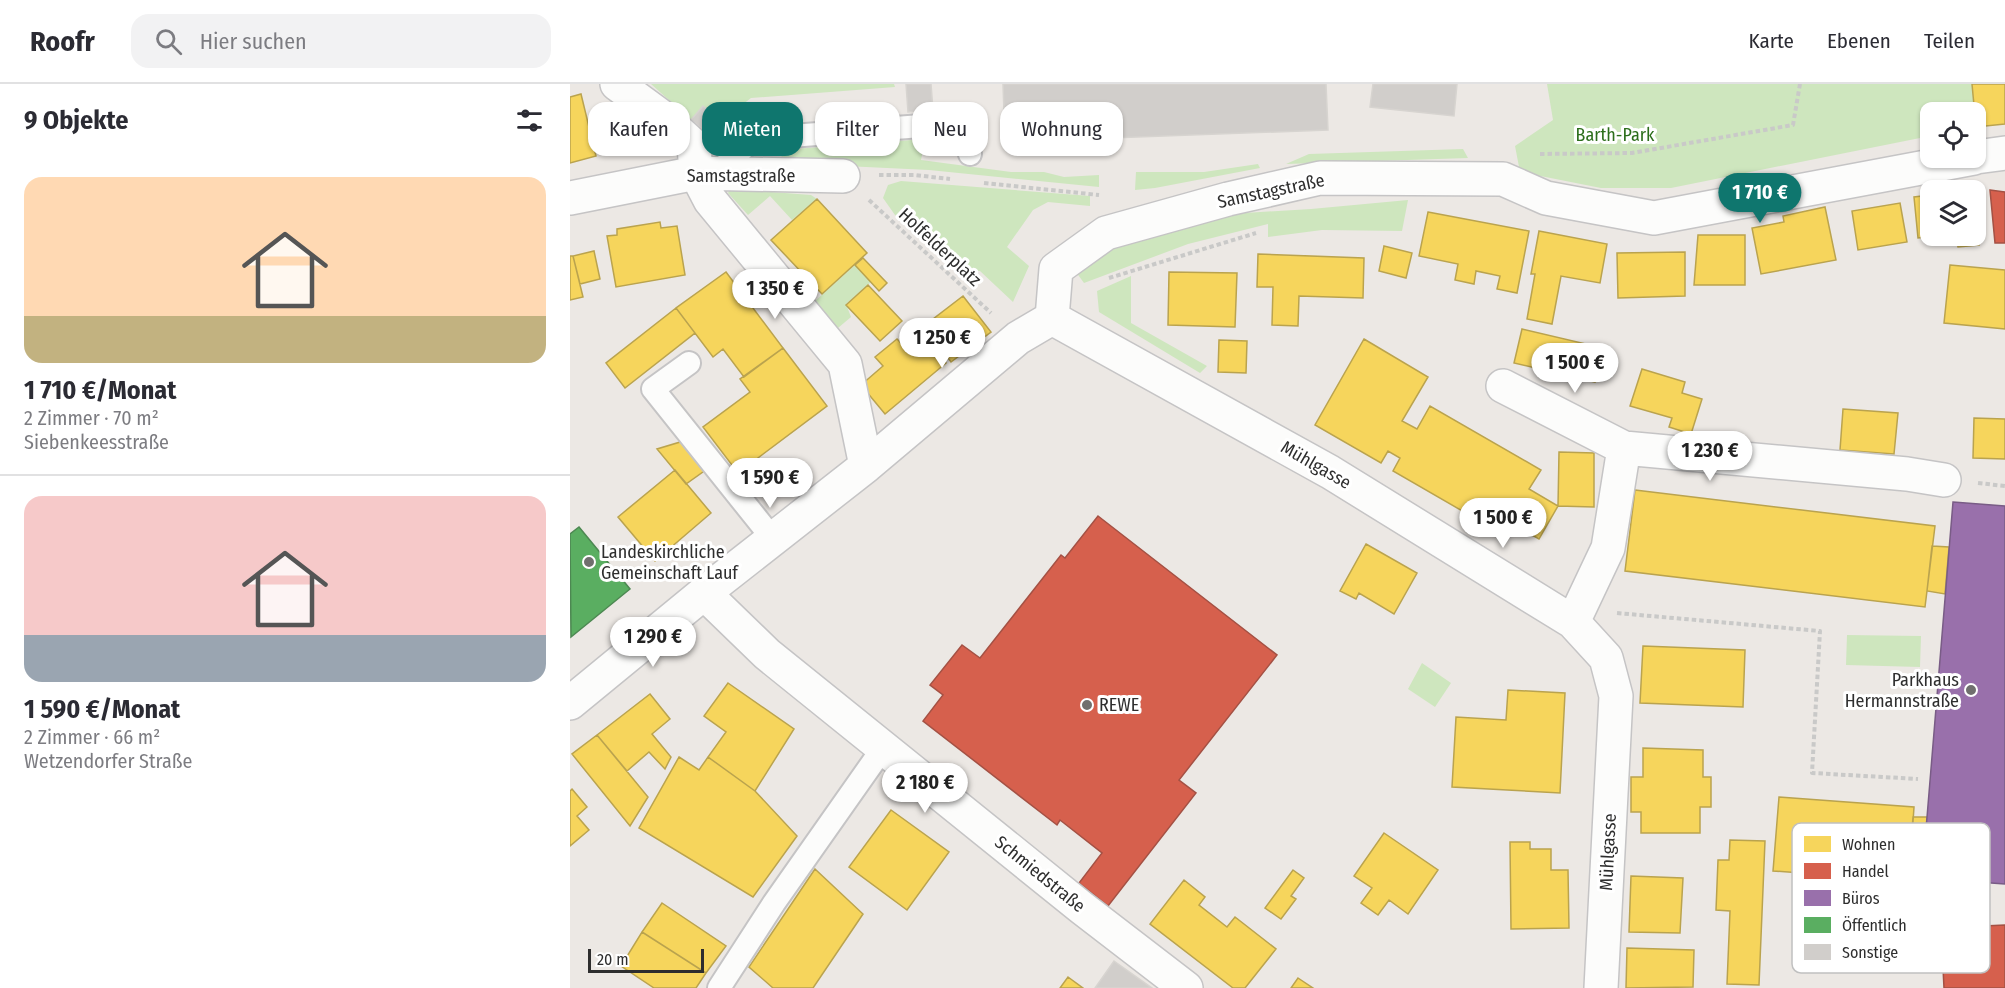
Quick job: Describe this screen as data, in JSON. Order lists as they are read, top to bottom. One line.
{"streets":{"street":["Samstagstraße","Mühlgasse","Schmiedstraße"],"path":["Holfelderplatz"]},"crossings":[["Samstagstraße","Holfelderplatz"],["Samstagstraße","Mühlgasse"]],"parks":["Barth-Park"],"places":["Landeskirchliche Gemeinschaft Lauf","Parkhaus Hermannstraße","REWE"],"legend":["Wohnen","Handel","Büros","Öffentlich","Sonstige"],"scale_bar":"20 m","page":{"header":"Roofr","search":"Hier suchen","nav":["Karte","Ebenen","Teilen"],"heading":"9 Objekte","chip":["Kaufen","Mieten","Filter","Neu","Wohnung"],"list":[{"name":"1 710 €/Monat","note":"2 Zimmer · 70 m² · Siebenkeesstraße"},{"name":"1 590 €/Monat","note":"2 Zimmer · 66 m² · Wetzendorfer Straße"}],"price":["1 710 €","1 350 €","1 250 €","1 500 €","1 230 €","1 590 €","1 500 €","1 290 €","2 180 €"],"scale":"20 m"}}
